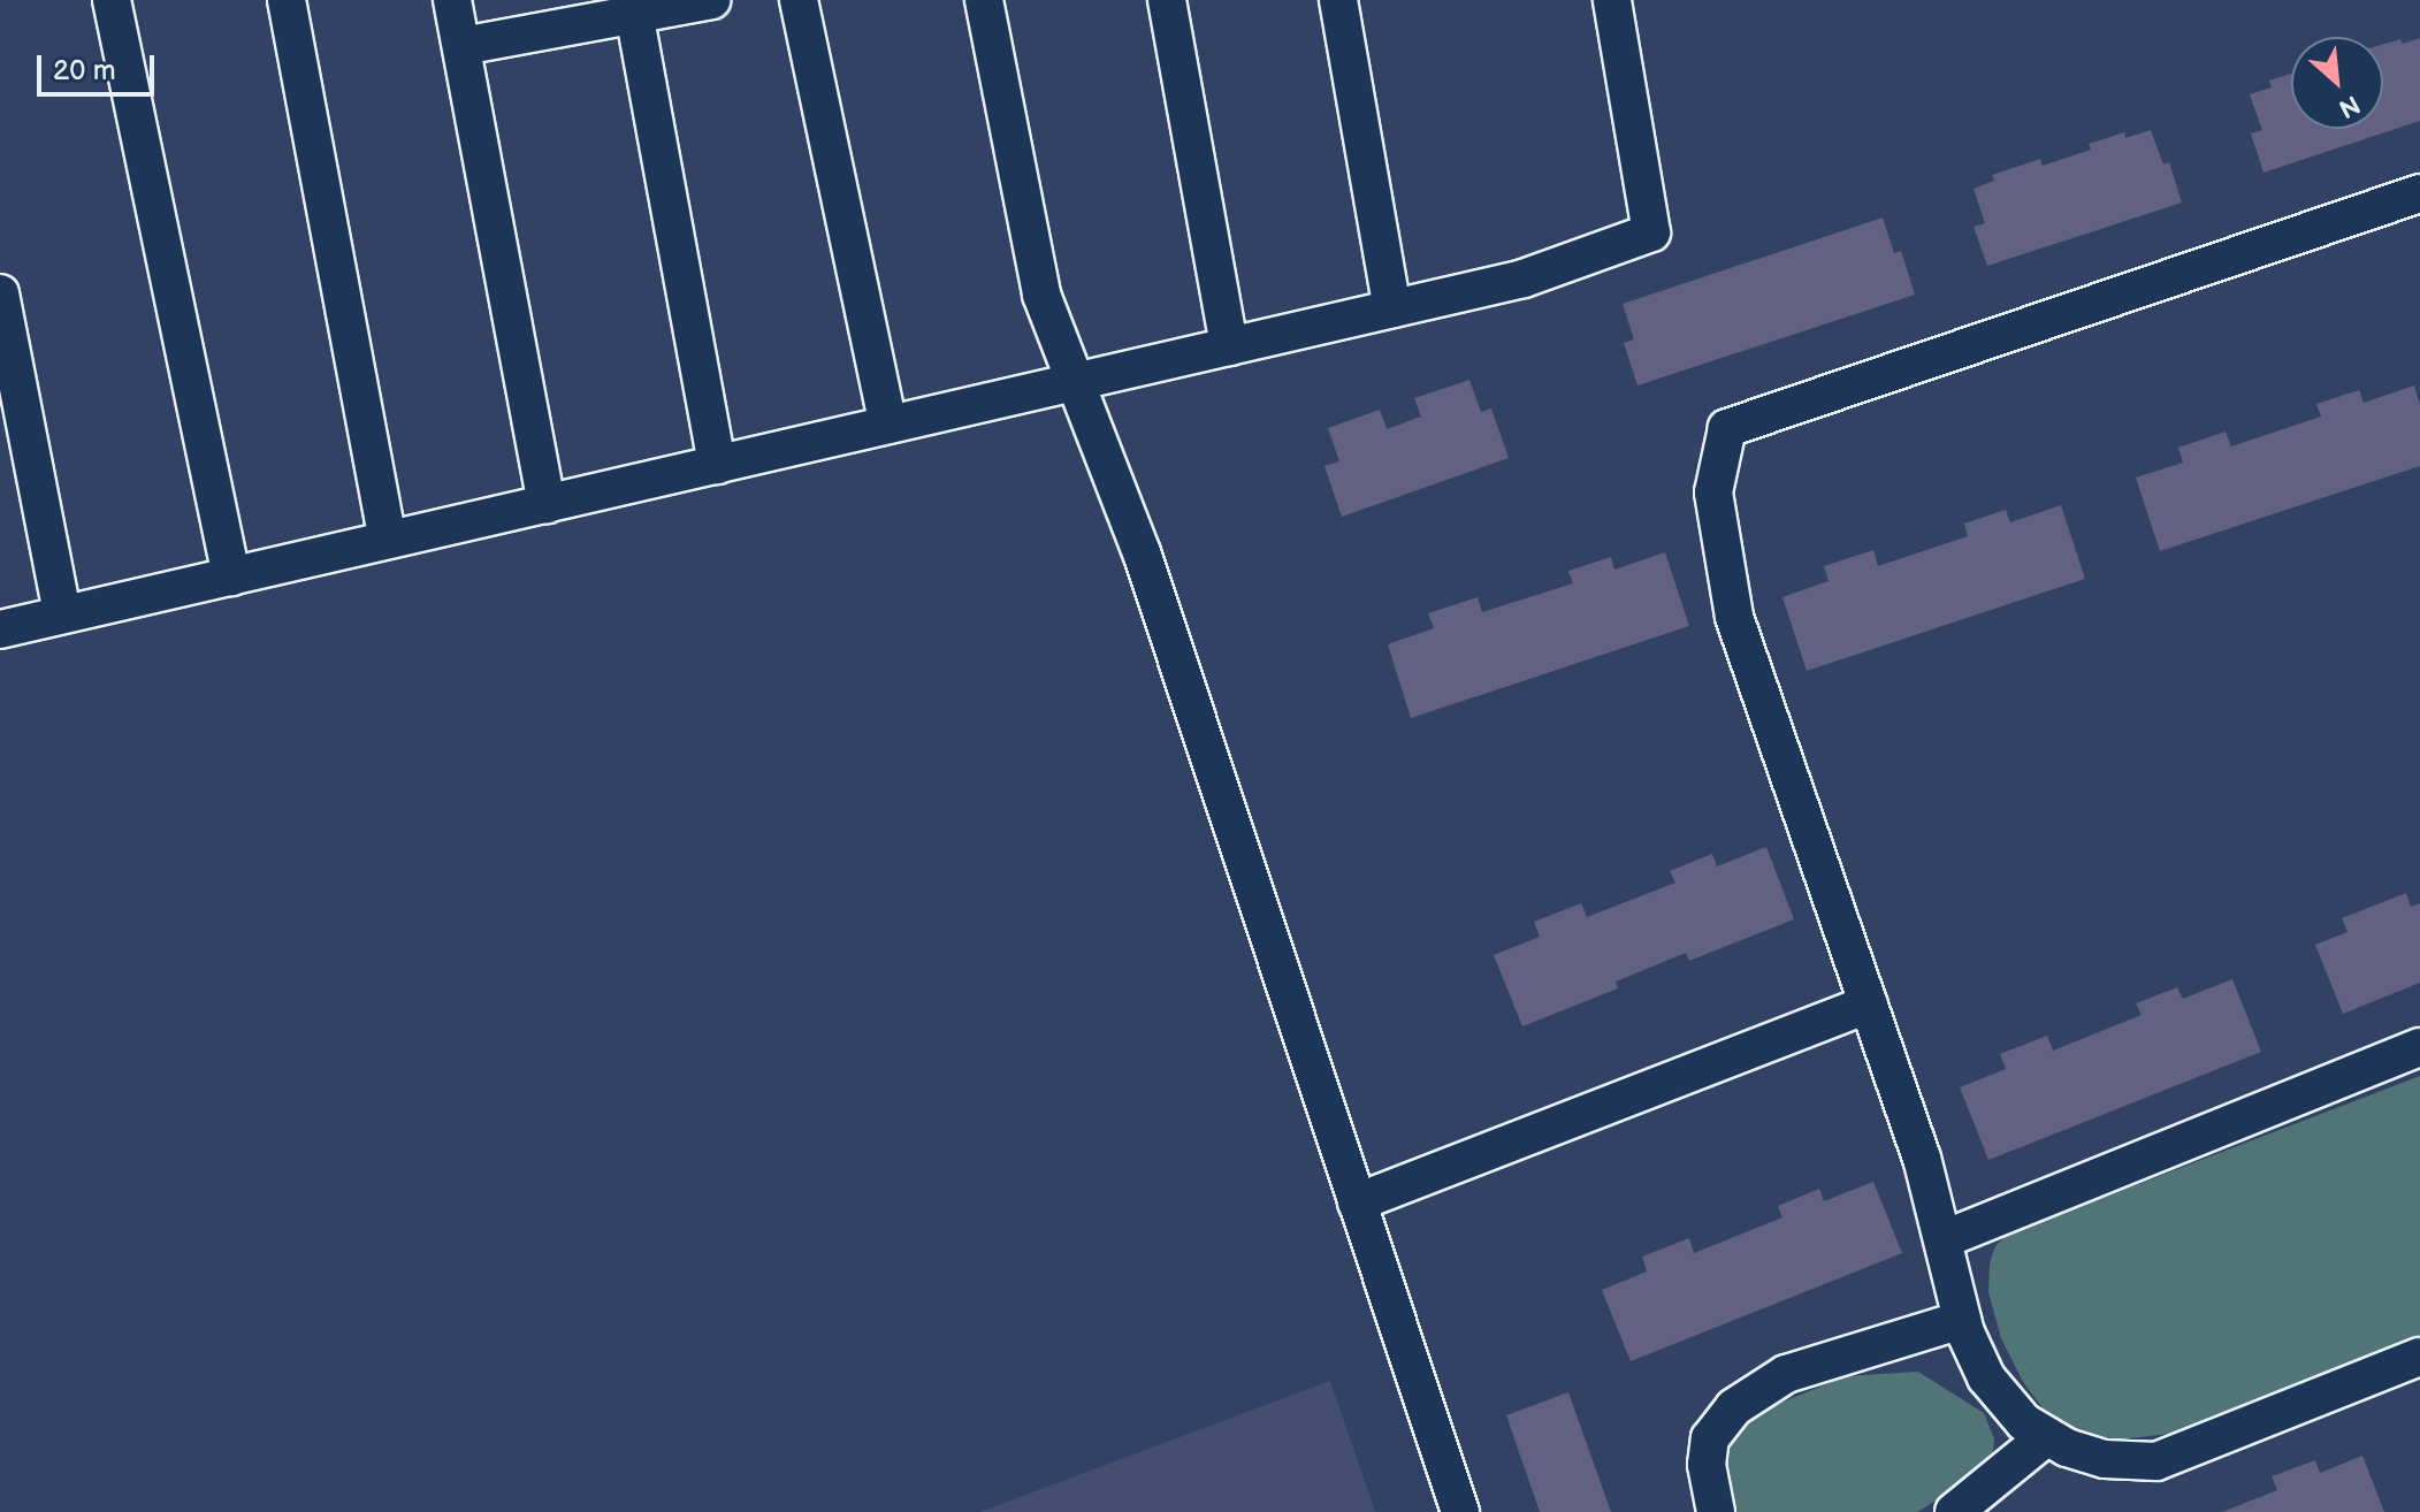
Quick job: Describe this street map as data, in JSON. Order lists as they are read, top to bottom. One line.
{"scale_bar":"20 m","north":"bottom right"}
